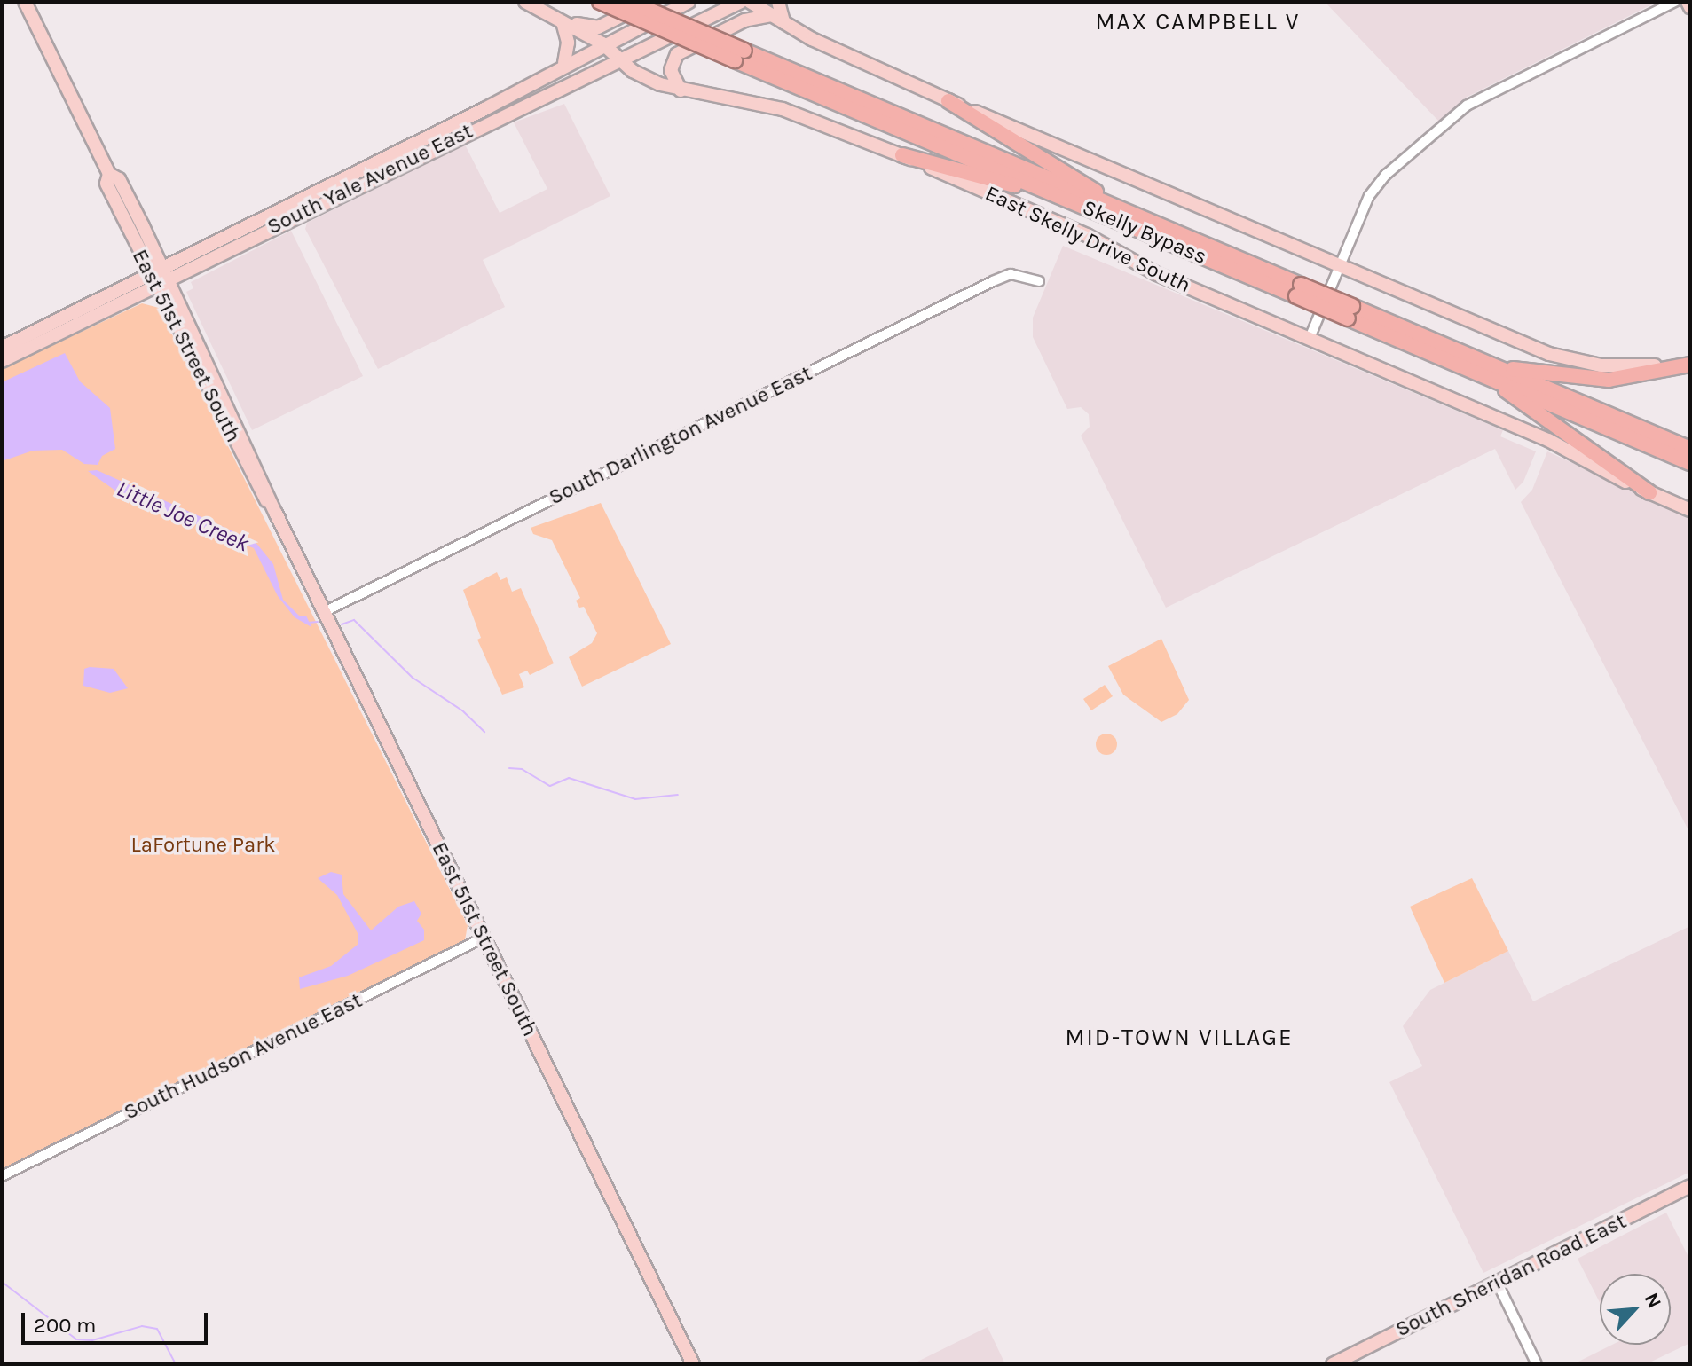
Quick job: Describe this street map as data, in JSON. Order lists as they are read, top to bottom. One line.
{"streets":{"highway":["Skelly Bypass"],"main road":["South Yale Avenue East","East Skelly Drive South","East 51st Street South","South Sheridan Road East"],"street":["South Darlington Avenue East","South Hudson Avenue East"]},"crossings":[["South Yale Avenue East","East Skelly Drive South"],["South Yale Avenue East","East 51st Street South"],["East 51st Street South","South Darlington Avenue East"],["East 51st Street South","South Hudson Avenue East"]],"districts":["MAX CAMPBELL V","MID-TOWN VILLAGE"],"water":["Little Joe Creek"],"parks":["LaFortune Park"],"scale_bar":"200 m","north":"top right"}
